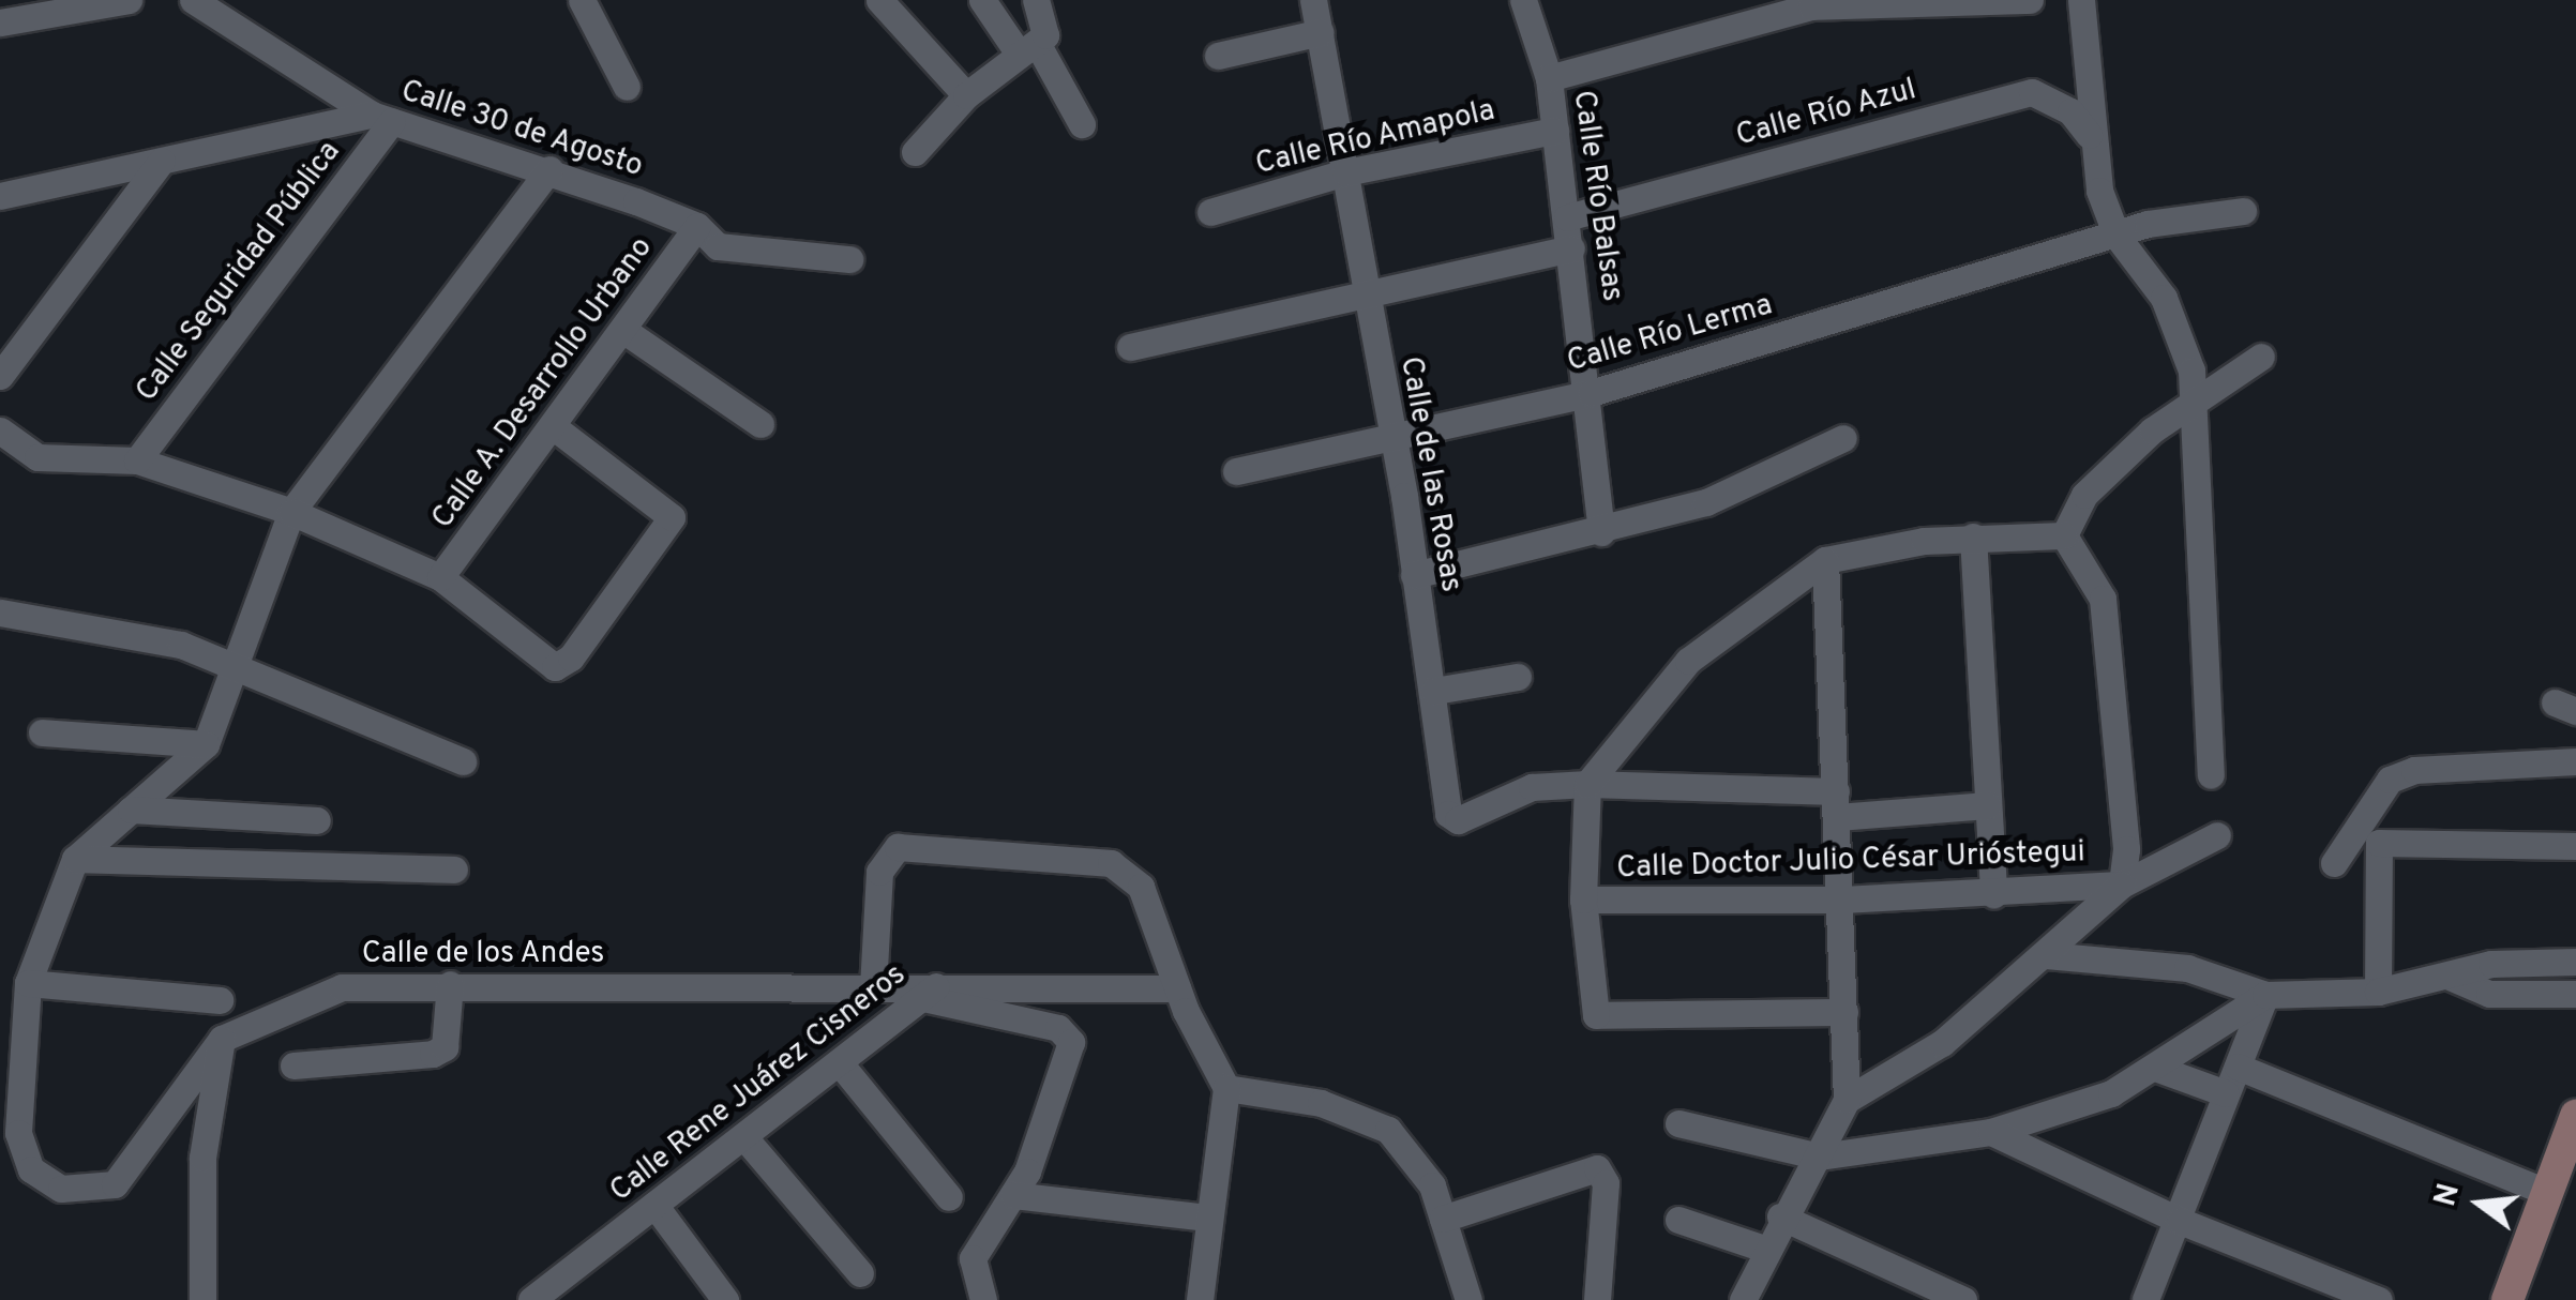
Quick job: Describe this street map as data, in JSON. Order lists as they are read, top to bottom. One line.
{"streets":{"street":["Calle Río Azul","Calle 30 de Agosto","Calle Río Amapola","Calle Río Balsas","Calle Seguridad Pública","Calle Río Lerma","Calle A. Desarrollo Urbano","Calle de las Rosas","Calle Doctor Julio César Urióstegui","Calle de los Andes","Calle Rene Juárez Cisneros"]},"crossings":[["Calle Río Azul","Calle Río Balsas"],["Calle 30 de Agosto","Calle Seguridad Pública"],["Calle 30 de Agosto","Calle A. Desarrollo Urbano"],["Calle 30 de Agosto","Calle de los Andes"],["Calle Río Amapola","Calle Río Balsas"],["Calle Río Amapola","Calle de las Rosas"],["Calle Río Balsas","Calle Río Lerma"],["Calle Río Lerma","Calle de las Rosas"],["Calle de los Andes","Calle Rene Juárez Cisneros"]],"north":"left"}
